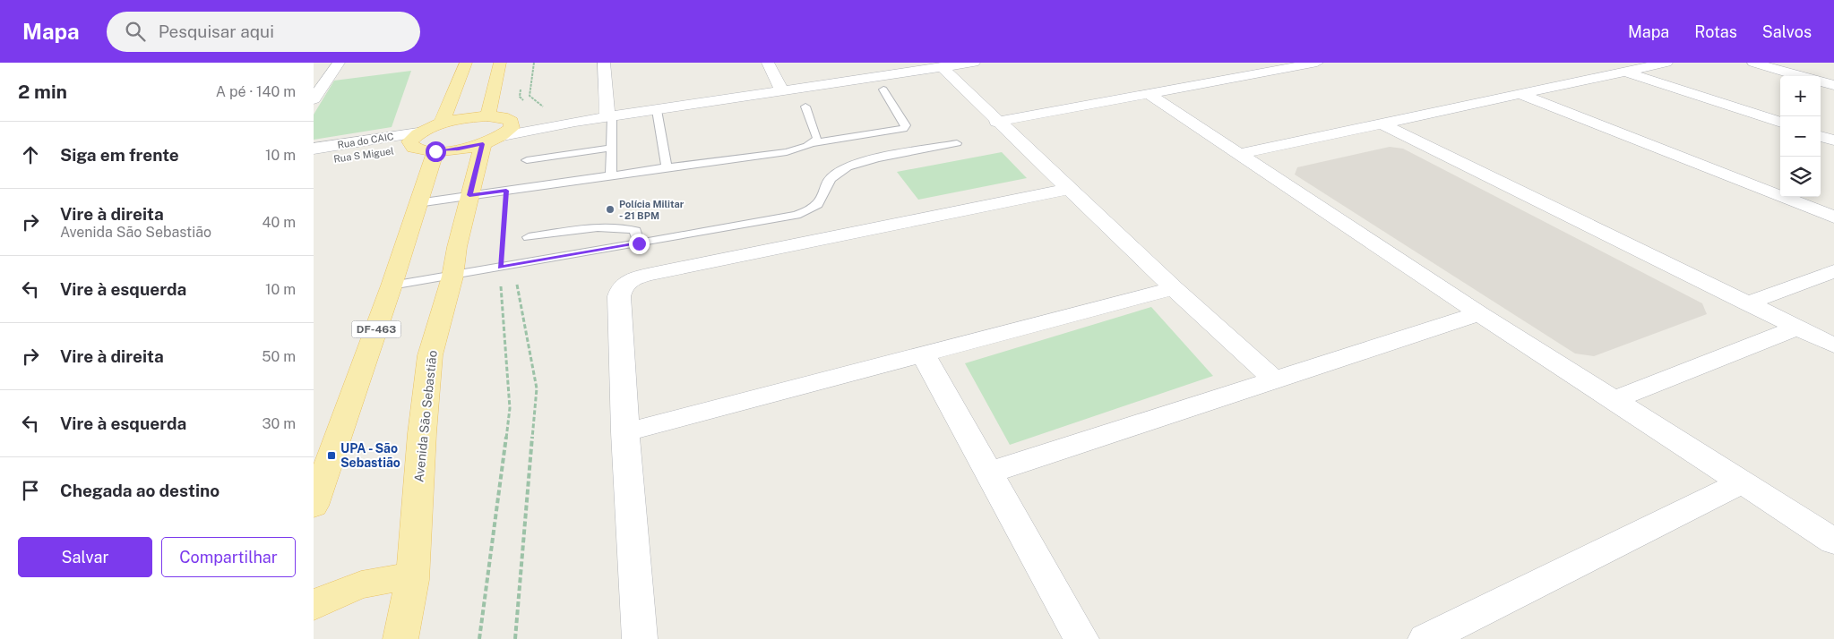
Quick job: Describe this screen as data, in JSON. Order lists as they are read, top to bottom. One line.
{"streets":{"main road":["DF-463","Avenida São Sebastião"],"street":["Rua do CAIC","Rua S Miguel"]},"crossings":[["Rua do CAIC","Rua S Miguel"],["Rua do CAIC","DF-463"],["Rua S Miguel","DF-463"]],"places":{"other":["Polícia Militar - 21 BPM"],"transit":["UPA - São Sebastião"]},"page":{"header":"Mapa","search":"Pesquisar aqui","nav":["Mapa","Rotas","Salvos"],"heading":["2 min","A pé · 140 m"],"map_buttons":["+","−"],"list":[["Siga em frente","10 m"],["Vire à direita","Avenida São Sebastião","40 m"],["Vire à esquerda","10 m"],["Vire à direita","50 m"],["Vire à esquerda","30 m"],"Chegada ao destino"],"buttons":["Salvar","Compartilhar"]}}
